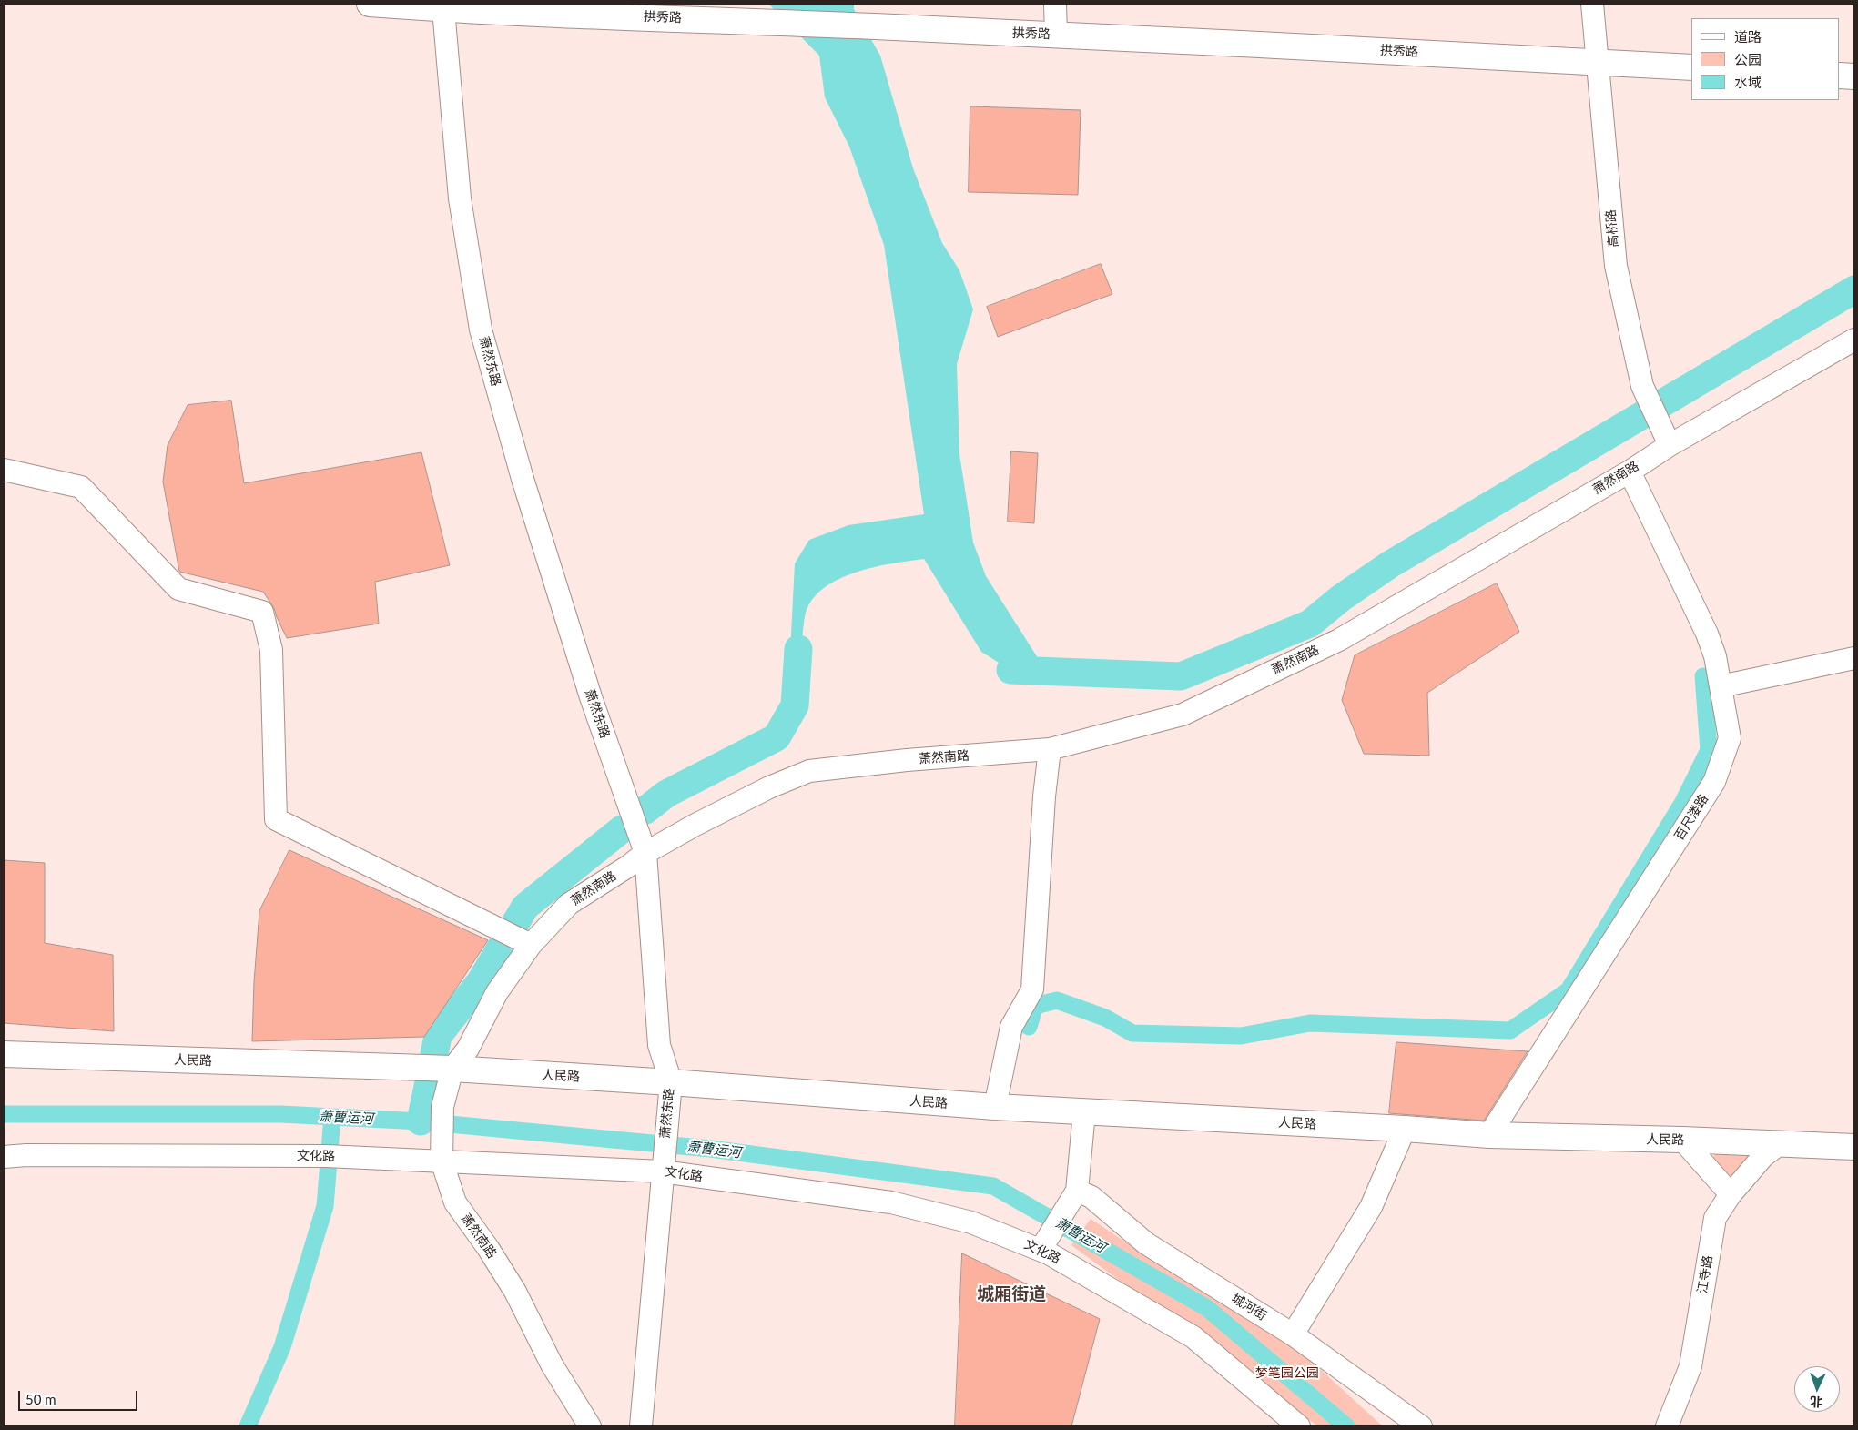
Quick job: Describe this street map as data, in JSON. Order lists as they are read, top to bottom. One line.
{"streets":{"main road":["拱秀路","人民路"],"street":["高桥路","萧然东路","萧然南路","百尺溇路","文化路","江寺路","城河街"]},"crossings":[["拱秀路","高桥路"],["拱秀路","萧然东路"],["高桥路","萧然南路"],["萧然东路","萧然南路"],["萧然东路","人民路"],["萧然东路","文化路"],["萧然南路","百尺溇路"],["萧然南路","人民路"],["萧然南路","文化路"],["百尺溇路","人民路"],["人民路","江寺路"]],"districts":["城厢街道"],"water":["萧曹运河"],"parks":["梦笔园公园"],"legend":["道路","公园","水域"],"scale_bar":"50 m","north":"bottom"}
